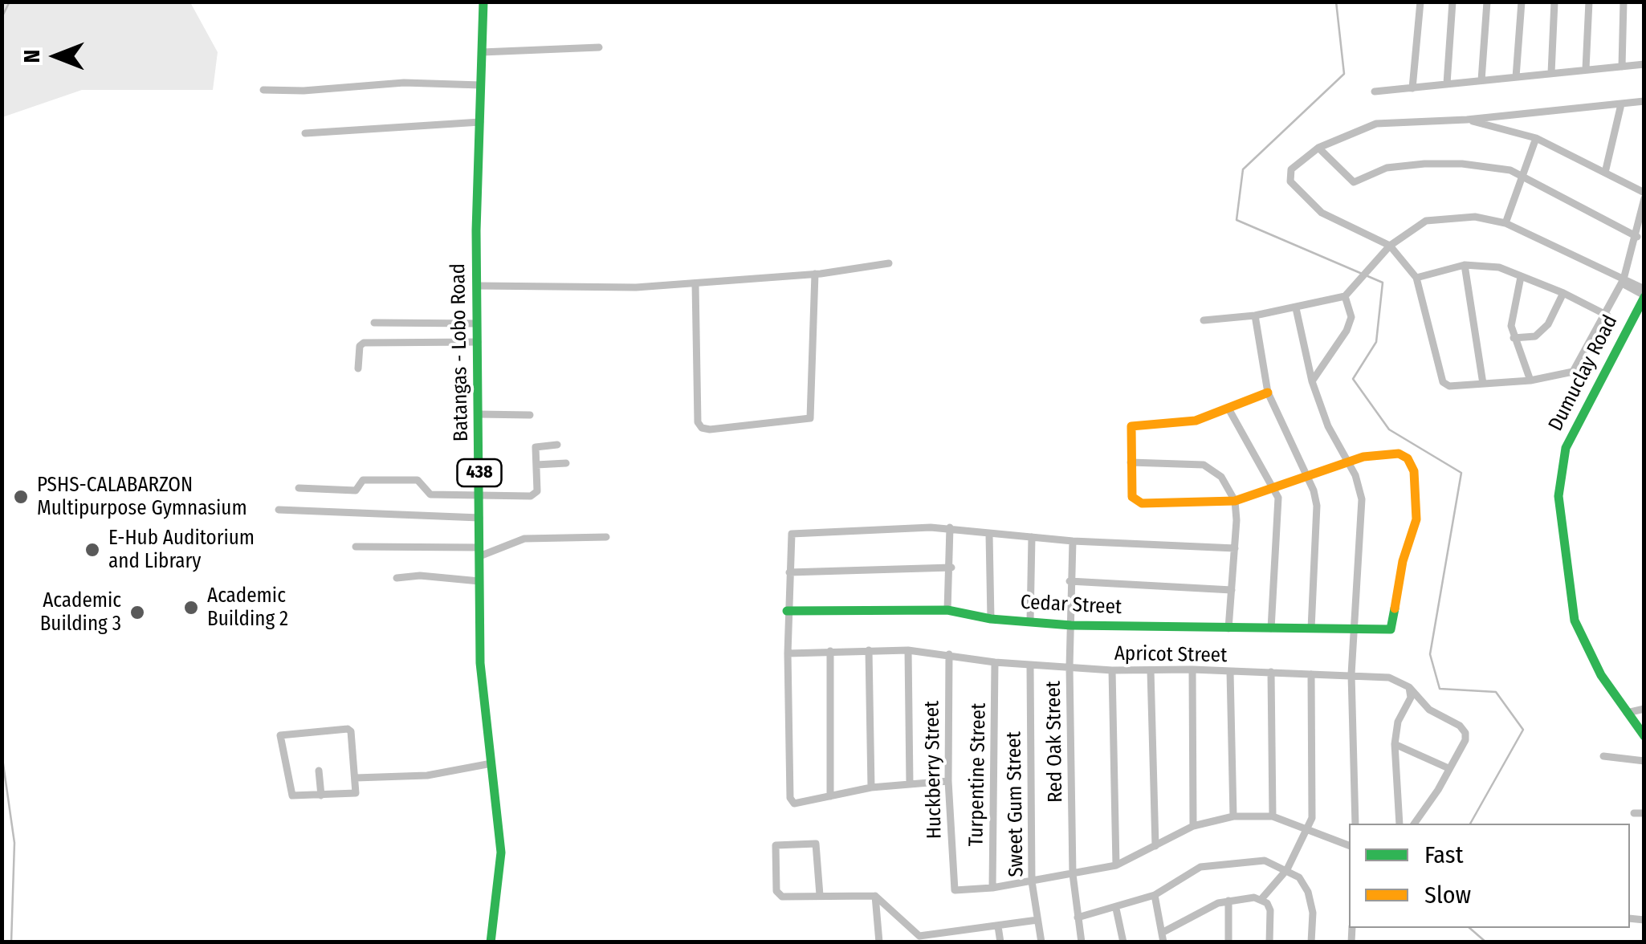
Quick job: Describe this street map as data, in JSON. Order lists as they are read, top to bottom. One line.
{"streets":{"street":["Batangas - Lobo Road","Dumuclay Road","438","Cedar Street","Apricot Street","Red Oak Street","Huckberry Street","Turpentine Street","Sweet Gum Street"]},"crossings":[["Cedar Street","Red Oak Street"],["Apricot Street","Red Oak Street"],["Apricot Street","Huckberry Street"],["Apricot Street","Turpentine Street"],["Apricot Street","Sweet Gum Street"],["Huckberry Street","Turpentine Street"]],"places":["PSHS-CALABARZON Multipurpose Gymnasium","E-Hub Auditorium and Library","Academic Building 2","Academic Building 3"],"legend":["Fast","Slow"],"north":"left"}
